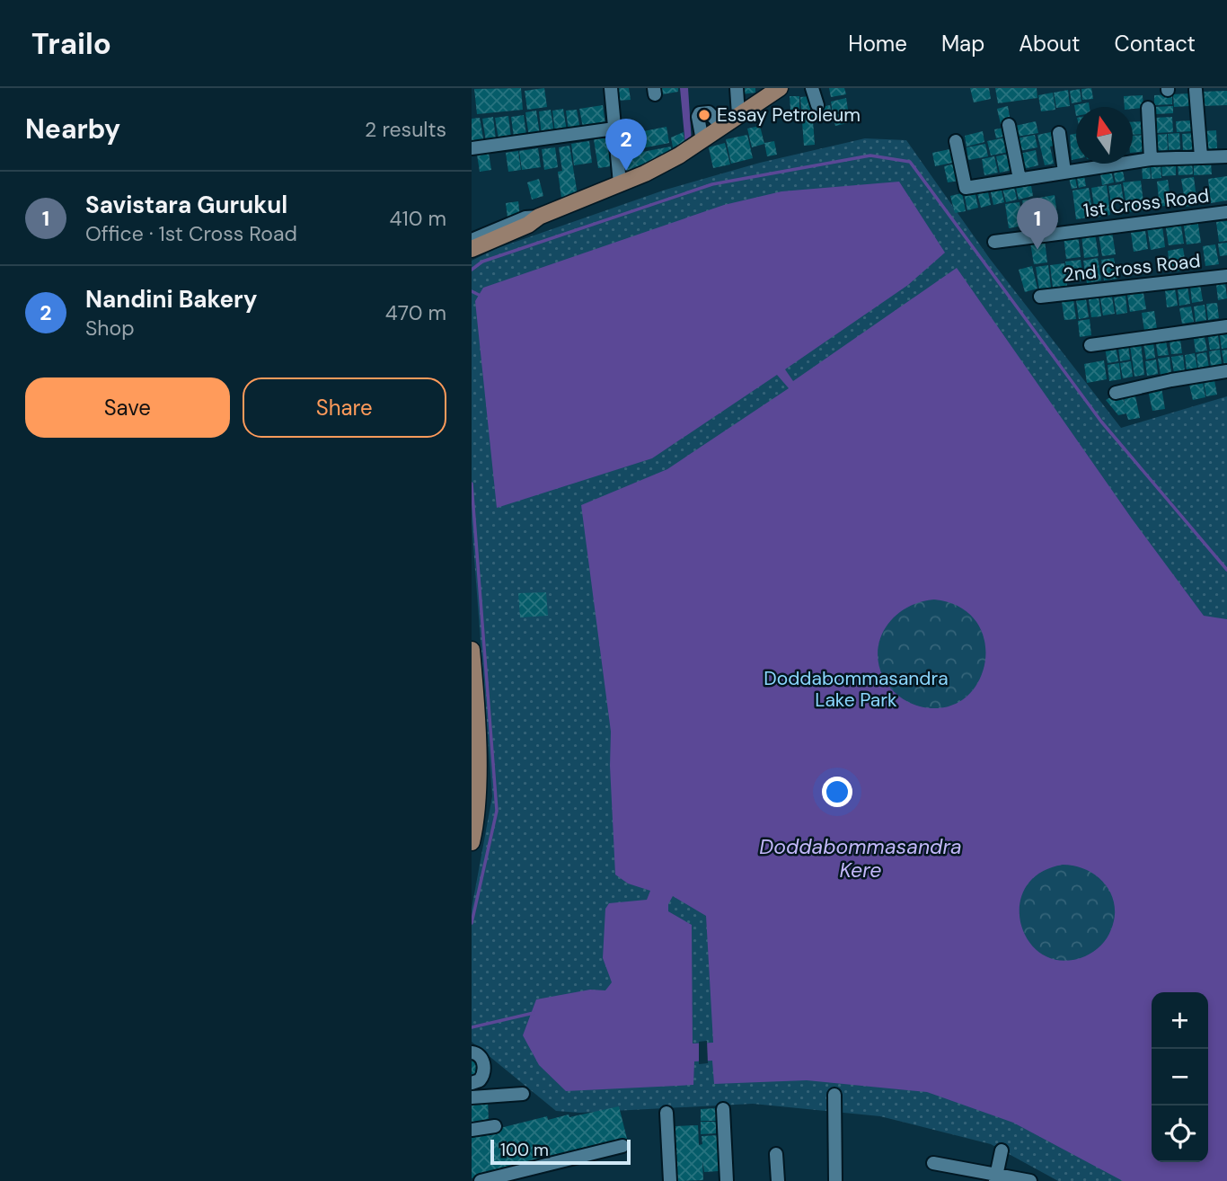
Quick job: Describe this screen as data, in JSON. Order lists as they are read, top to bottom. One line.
{"streets":{"street":["1st Cross Road","2nd Cross Road"]},"water":["Doddabommasandra Kere"],"parks":["Doddabommasandra Lake Park"],"places":["Essay Petroleum"],"scale_bar":"100 m","north":"top","page":{"header":"Trailo","nav":["Home","Map","About","Contact"],"heading":["Nearby","2 results"],"pins":["2","1"],"list":[{"mark":"1","name":"Savistara Gurukul","note":"Office · 1st Cross Road","value":"410 m"},{"mark":"2","name":"Nandini Bakery","note":"Shop","value":"470 m"}],"buttons":["Save","Share"],"map_buttons":["+","−"],"scale":"100 m"}}
